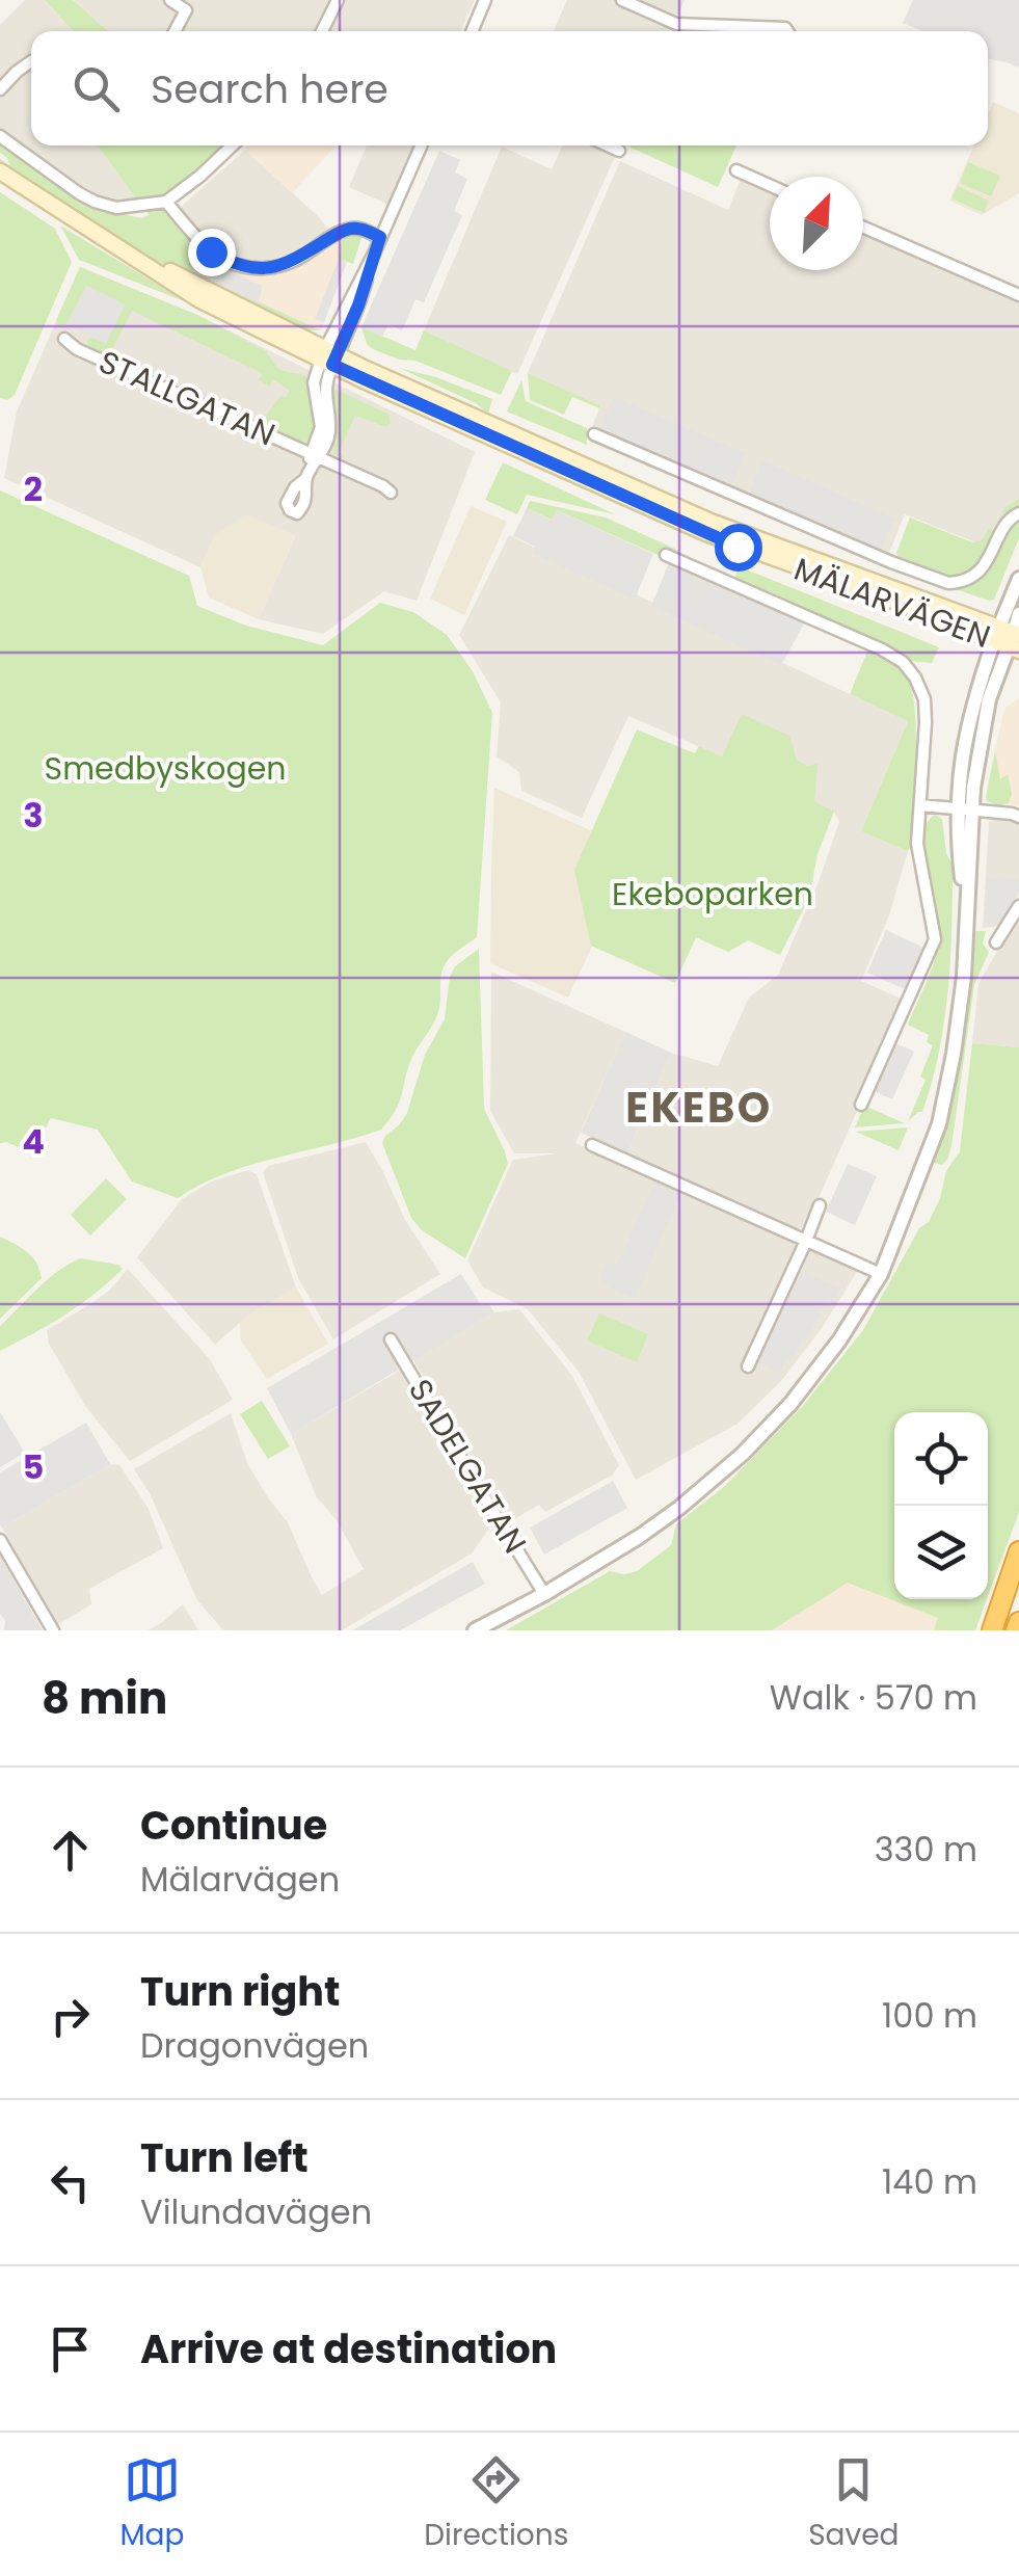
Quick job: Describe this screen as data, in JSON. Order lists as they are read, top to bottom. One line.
{"streets":{"main road":["MÄLARVÄGEN"],"street":["STALLGATAN","SADELGATAN"]},"crossings":[["STALLGATAN","MÄLARVÄGEN"]],"districts":["EKEBO"],"parks":["Smedbyskogen","Ekeboparken"],"north":"top right","page":{"search":"Search here","heading":["8 min","Walk · 570 m"],"list":[["Continue","Mälarvägen","330 m"],["Turn right","Dragonvägen","100 m"],["Turn left","Vilundavägen","140 m"],"Arrive at destination"],"nav":["Map","Directions","Saved"]},"grid":{"rows":["2","3","4","5"]}}
